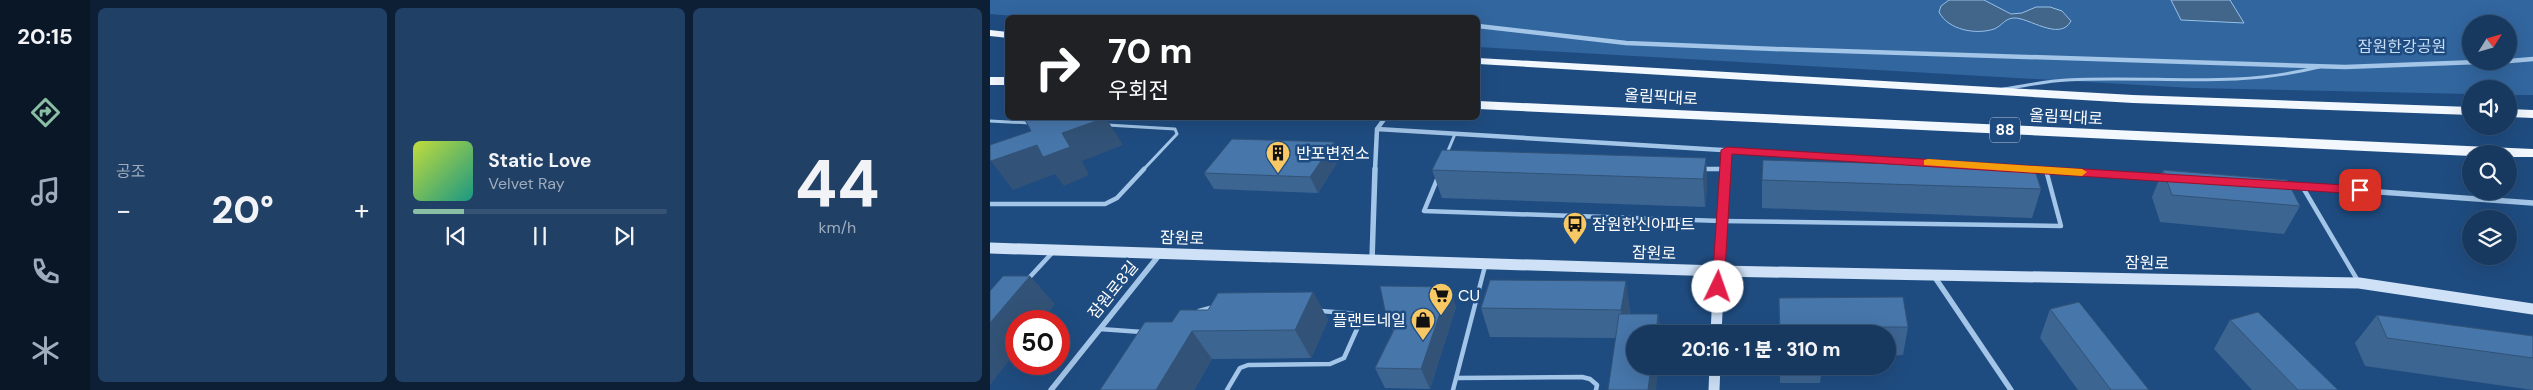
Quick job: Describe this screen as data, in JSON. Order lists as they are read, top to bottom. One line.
{"streets":{"highway":["올림픽대로","88"],"main road":["잠원로"],"street":["잠원로8길"]},"crossings":[["잠원로","잠원로8길"]],"parks":["잠원한강공원"],"places":{"building":["반포변전소"],"bus stop":["잠원한신아파트"],"supermarket":["CU"],"shop":["플랜트네일"]},"north":"top right","page":{"tabs":"20:15","tile":["공조",["44","km/h"]],"turn":["70 m","우회전"],"song":["Static Love","Velvet Ray"],"heat":["−","20°","+"],"limit":"50","trip":"20:16 · 1 분 · 310 m"}}
